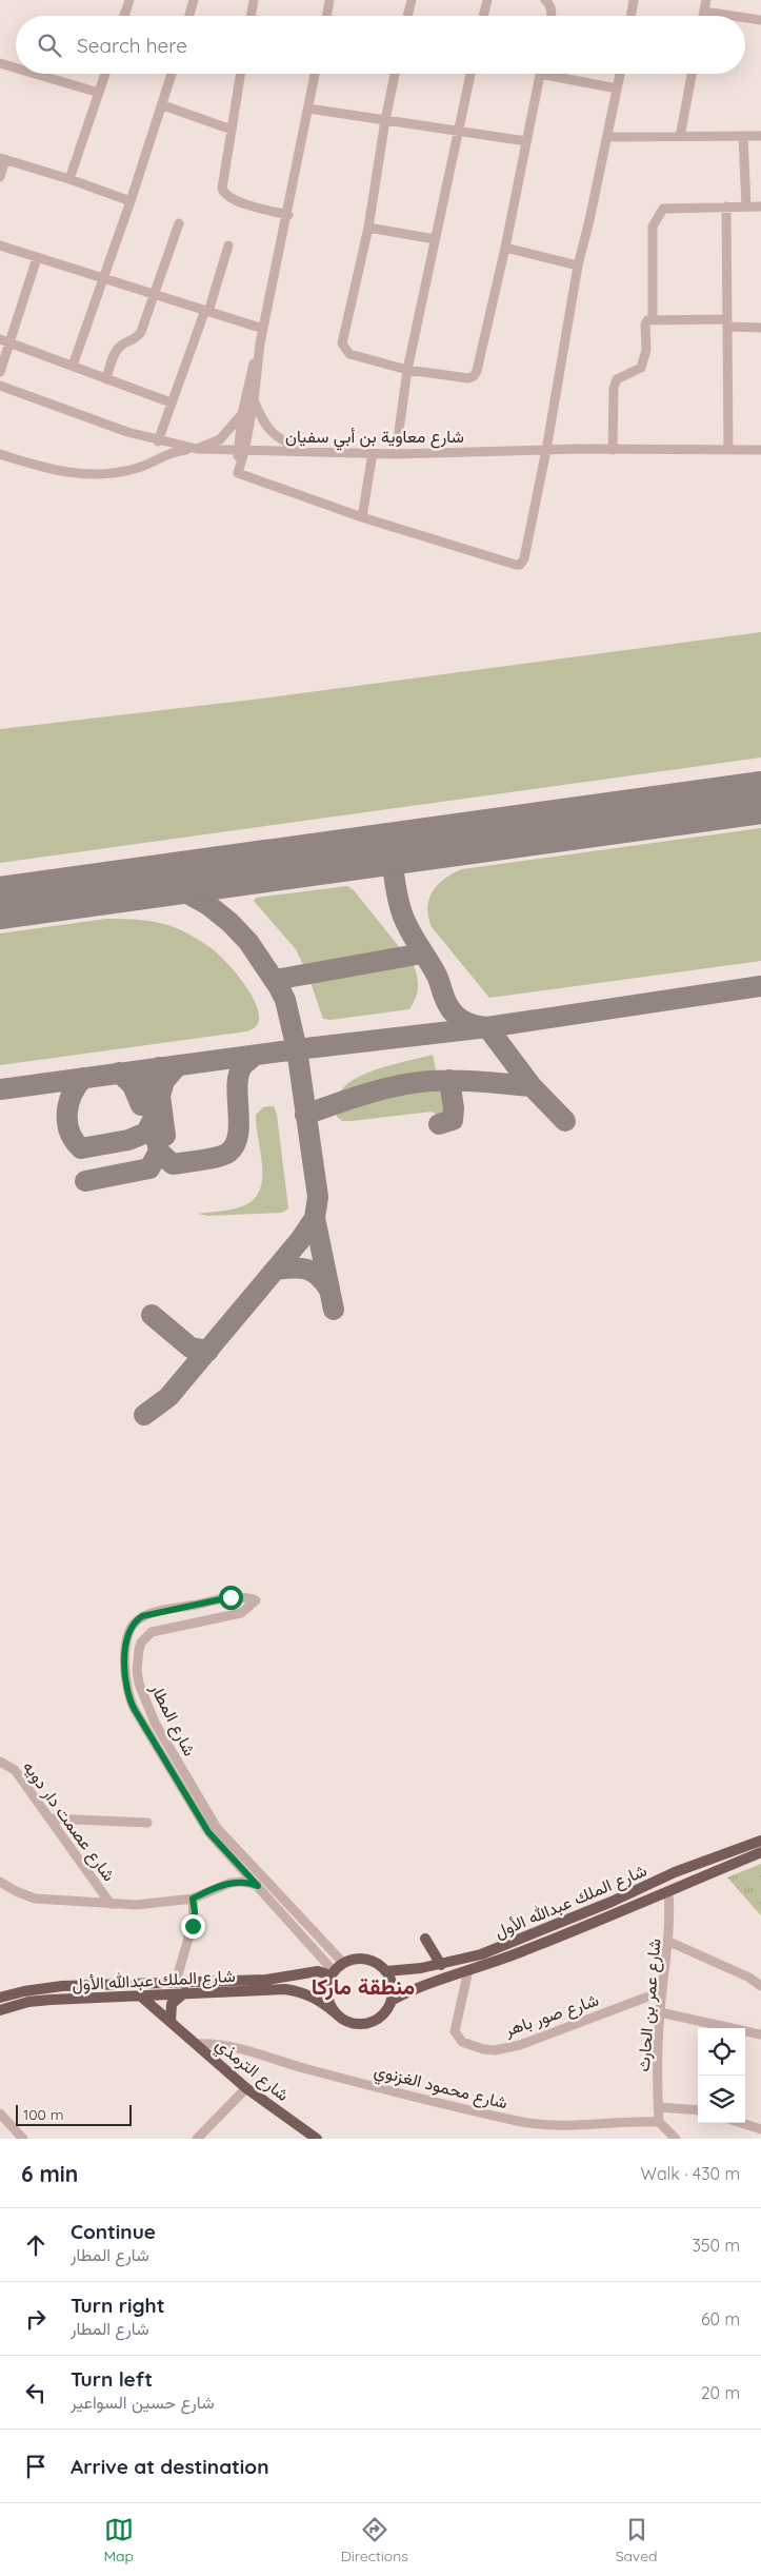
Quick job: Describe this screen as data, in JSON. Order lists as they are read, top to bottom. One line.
{"streets":{"main road":["شارع الملك عبدالله الأول","شارع الترمذي"],"street":["شارع معاوية بن أبي سفيان","شارع المطار","شارع عصمت دار دويه","شارع عمر بن الحارث","شارع صور باهر","شارع محمود الغزنوي"]},"crossings":[["شارع المطار","شارع الملك عبدالله الأول"],["شارع الملك عبدالله الأول","شارع عمر بن الحارث"],["شارع الملك عبدالله الأول","شارع صور باهر"],["شارع الملك عبدالله الأول","شارع الترمذي"],["شارع عمر بن الحارث","شارع صور باهر"],["شارع عمر بن الحارث","شارع محمود الغزنوي"],["شارع الترمذي","شارع محمود الغزنوي"]],"districts":["منطقة ماركا"],"scale_bar":"100 m","page":{"search":"Search here","scale":"100 m","heading":["6 min","Walk · 430 m"],"list":[["Continue","شارع المطار","350 m"],["Turn right","شارع المطار","60 m"],["Turn left","شارع حسين السواعير","20 m"],"Arrive at destination"],"nav":["Map","Directions","Saved"]}}
